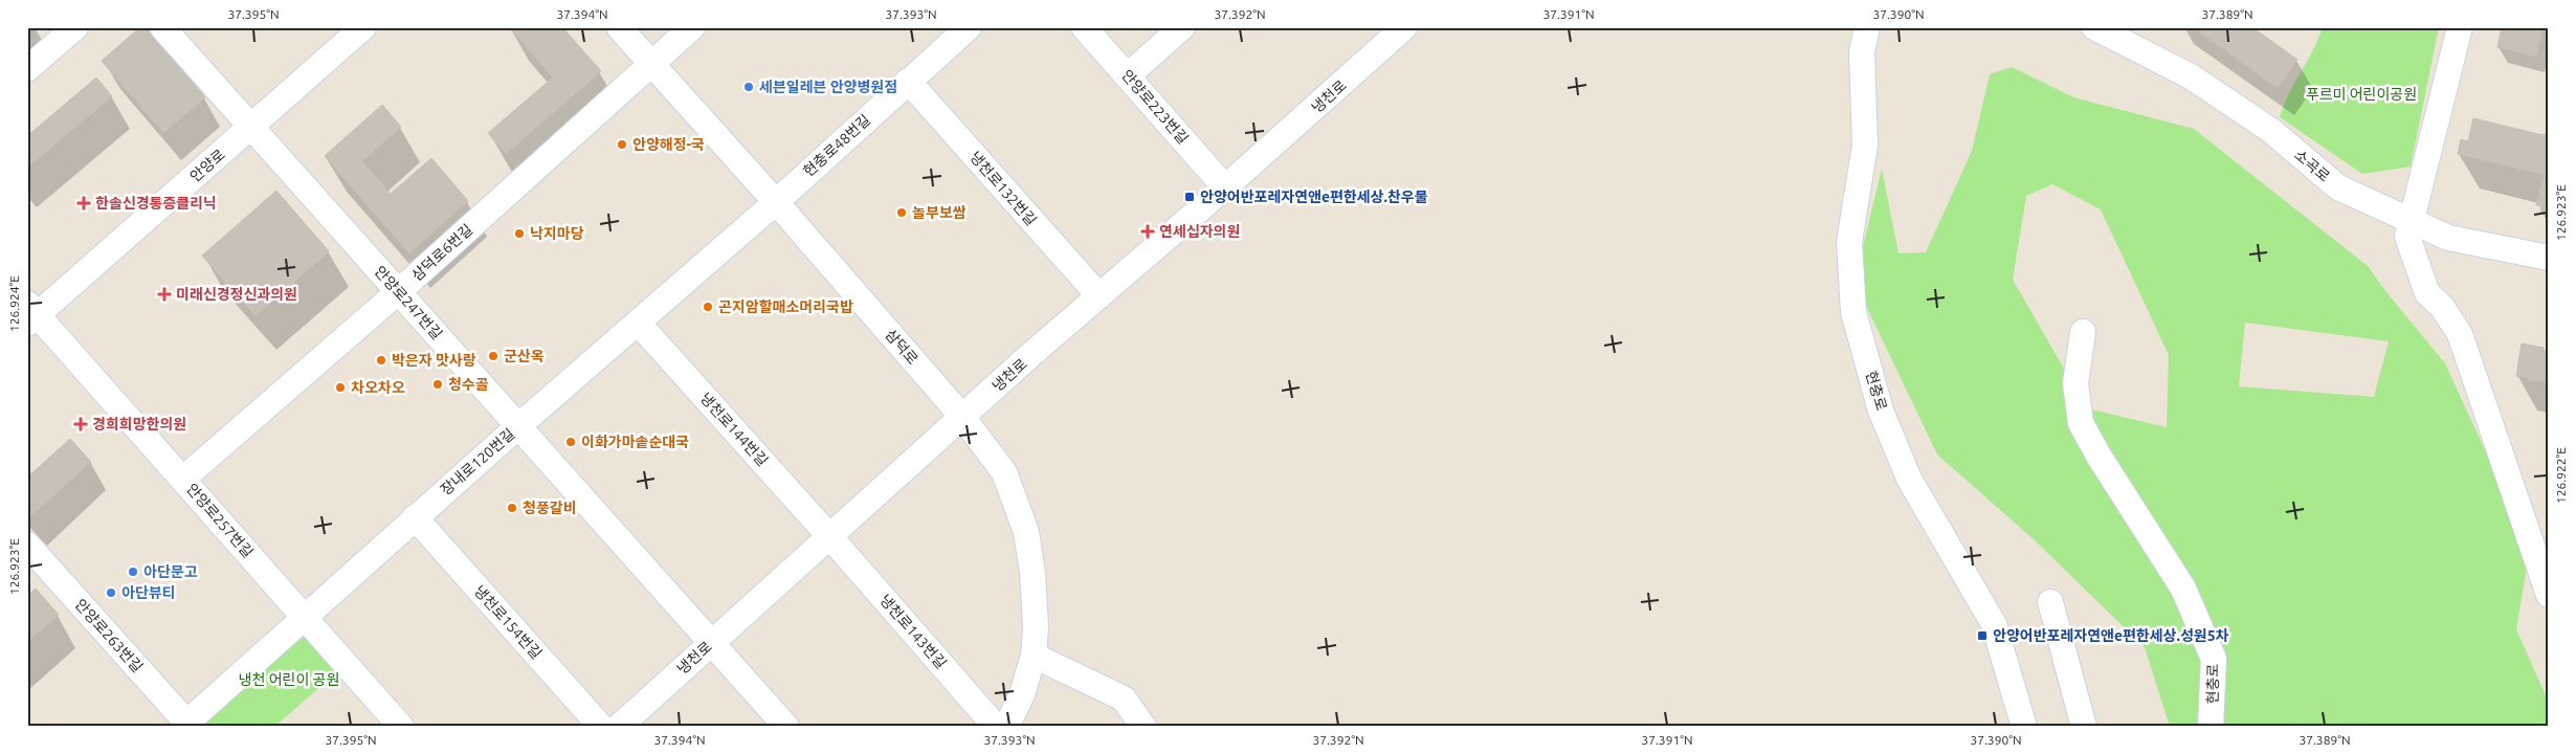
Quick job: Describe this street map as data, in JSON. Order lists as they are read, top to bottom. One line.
{"streets":{"street":["냉천로","안양로223번길","현충로48번길","안양로","소곡로","냉천로132번길","삼덕로6번길","안양로247번길","삼덕로","현충로","냉천로144번길","장내로120번길","안양로257번길","냉천로154번길","냉천로143번길","안양로263번길"]},"crossings":[["냉천로","안양로223번길"],["냉천로","냉천로132번길"],["냉천로","안양로247번길"],["냉천로","삼덕로"],["냉천로","냉천로144번길"],["냉천로","냉천로143번길"],["현충로48번길","냉천로132번길"],["현충로48번길","삼덕로"],["현충로48번길","장내로120번길"],["안양로","안양로247번길"],["안양로","안양로257번길"],["삼덕로6번길","안양로247번길"],["삼덕로6번길","삼덕로"],["삼덕로6번길","안양로257번길"],["안양로247번길","장내로120번길"],["삼덕로","장내로120번길"],["냉천로144번길","장내로120번길"],["냉천로144번길","냉천로143번길"],["장내로120번길","안양로257번길"],["장내로120번길","냉천로154번길"],["장내로120번길","안양로263번길"]],"parks":["푸르미 어린이공원","냉천 어린이 공원"],"places":{"other":["세븐일레븐 안양병원점","안양해정-국","놀부보쌈","낙지마당","곤지암할매소머리국밥","군산옥","박은자 맛사랑","청수골","차오차오","이화가마솥순대국","청풍갈비","아단문고","아단뷰티"],"transit":["안양어반포레자연앤e편한세상.찬우물","안양어반포레자연앤e편한세상.성원5차"],"health":["한솔신경통증클리닉","연세십자의원","미래신경정신과의원","경희희망한의원"]},"coordinates":["37.395°N","37.394°N","37.393°N","37.392°N","37.391°N","37.390°N","37.389°N","126.923°E","126.924°E","126.922°E"]}
